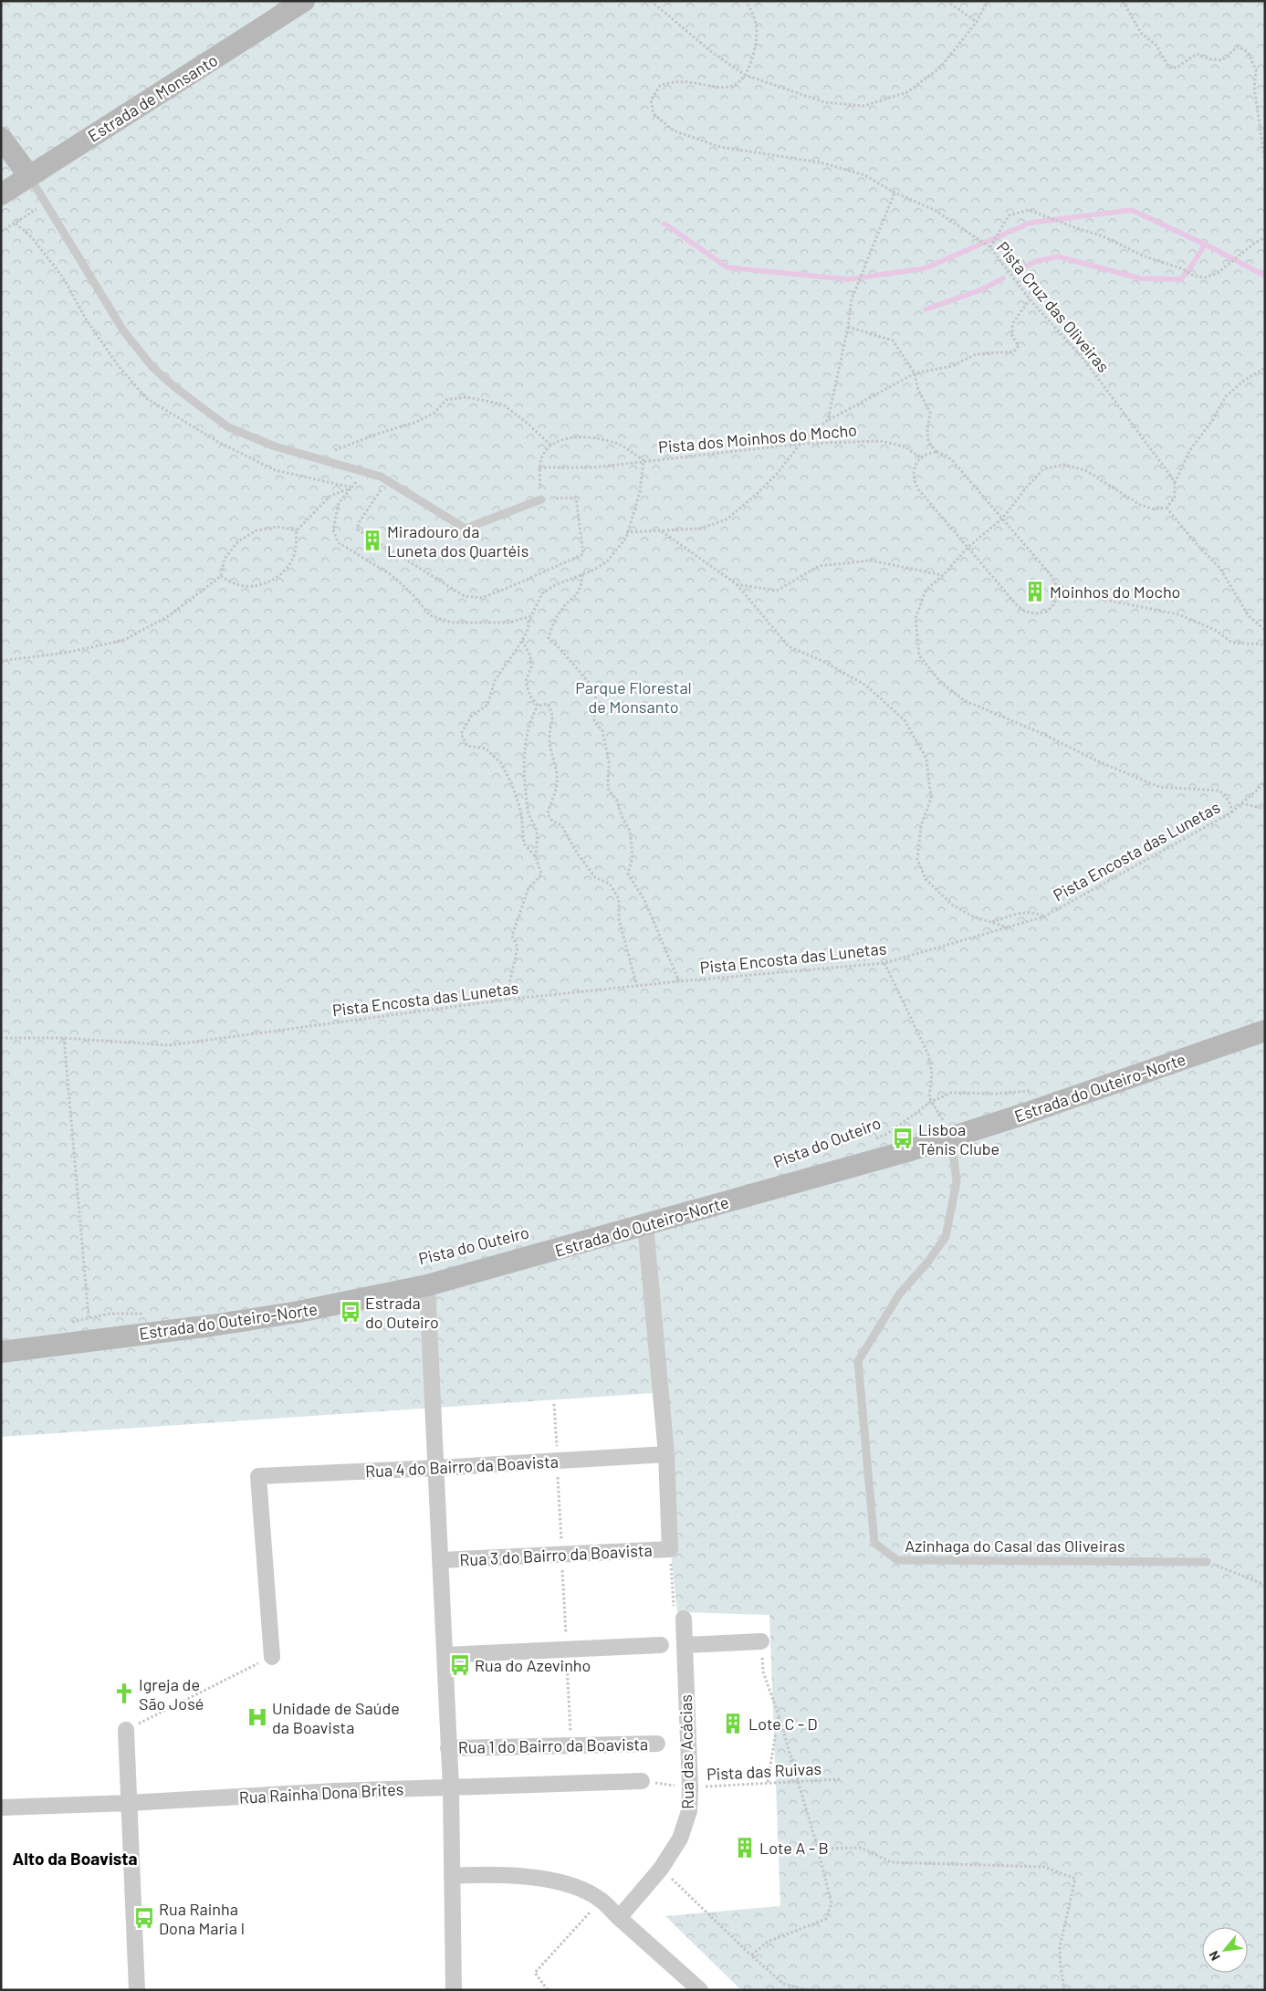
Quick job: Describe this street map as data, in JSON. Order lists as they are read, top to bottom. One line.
{"streets":{"street":["Estrada de Monsanto","Estrada do Outeiro-Norte","Rua 4 do Bairro da Boavista","Rua 3 do Bairro da Boavista","Rua 1 do Bairro da Boavista","Rua das Acácias","Rua Rainha Dona Brites"],"lane":["Azinhaga do Casal das Oliveiras"],"path":["Pista Cruz das Oliveiras","Pista dos Moinhos do Mocho","Pista Encosta das Lunetas","Pista do Outeiro","Pista das Ruivas"]},"crossings":[["Pista Encosta das Lunetas","Pista do Outeiro"],["Estrada do Outeiro-Norte","Azinhaga do Casal das Oliveiras"],["Rua das Acácias","Pista das Ruivas"],["Pista das Ruivas","Rua Rainha Dona Brites"]],"districts":["Alto da Boavista"],"parks":["Parque Florestal de Monsanto"],"places":{"building":["Miradouro da Luneta dos Quartéis","Moinhos do Mocho","Lote C - D","Lote A - B"],"bus stop":["Lisboa Ténis Clube","Estrada do Outeiro","Rua do Azevinho","Rua Rainha Dona Maria I"],"church":["Igreja de São José"],"hospital":["Unidade de Saúde da Boavista"]},"north":"bottom left"}
